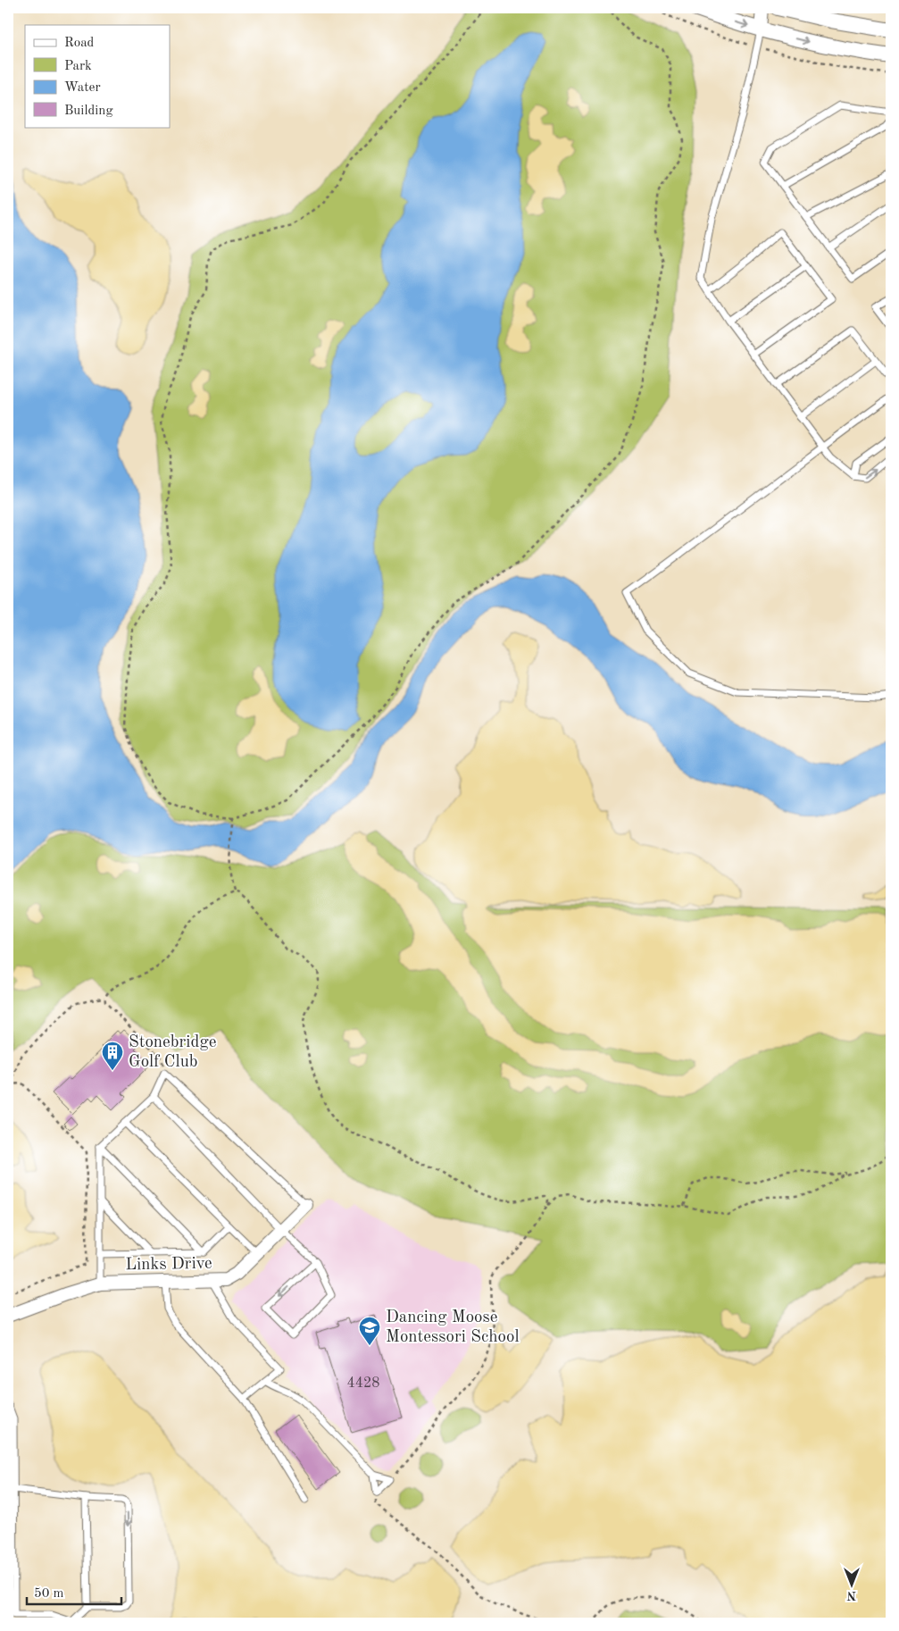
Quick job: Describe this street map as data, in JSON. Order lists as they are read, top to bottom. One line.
{"streets":{"street":["Links Drive"]},"places":{"building":["Stonebridge Golf Club"],"school or university":["Dancing Moose Montessori School"]},"house_numbers":["4428"],"legend":["Road","Park","Water","Building"],"scale_bar":"50 m","north":"bottom"}
